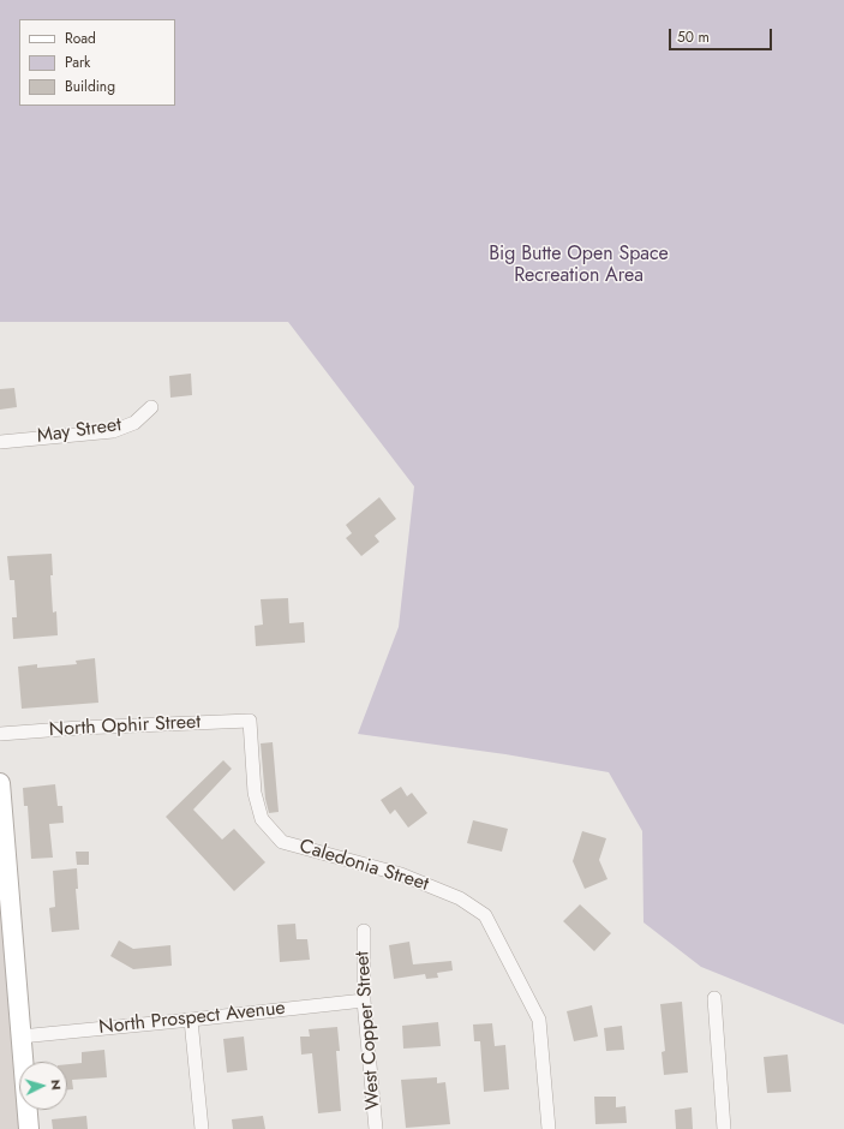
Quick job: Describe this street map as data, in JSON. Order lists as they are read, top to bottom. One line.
{"streets":{"street":["May Street","North Ophir Street","Caledonia Street","North Prospect Avenue","West Copper Street"]},"crossings":[["North Ophir Street","Caledonia Street"],["North Prospect Avenue","West Copper Street"]],"parks":["Big Butte Open Space Recreation Area"],"legend":["Road","Park","Building"],"scale_bar":"50 m","north":"right"}
